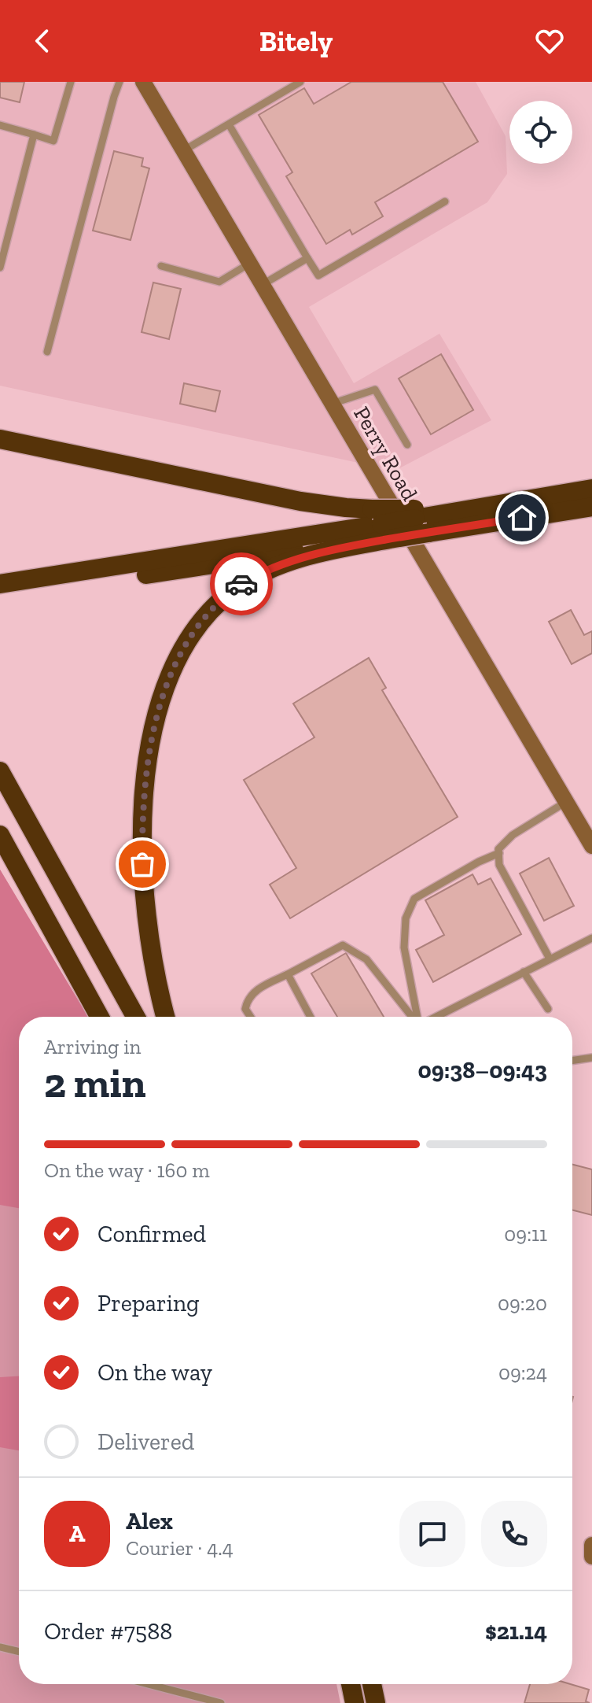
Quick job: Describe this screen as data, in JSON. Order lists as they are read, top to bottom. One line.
{"streets":{"street":["Perry Road"]},"page":{"header":"Bitely","heading":["2 min","Arriving in","09:38–09:43"],"panel":["Alex","Courier · 4.4","Order #7588","$21.14"],"bar":"On the way · 160 m","list":[["Confirmed","09:11"],["Preparing","09:20"],["On the way","09:24"],"Delivered"],"round":"A"}}
